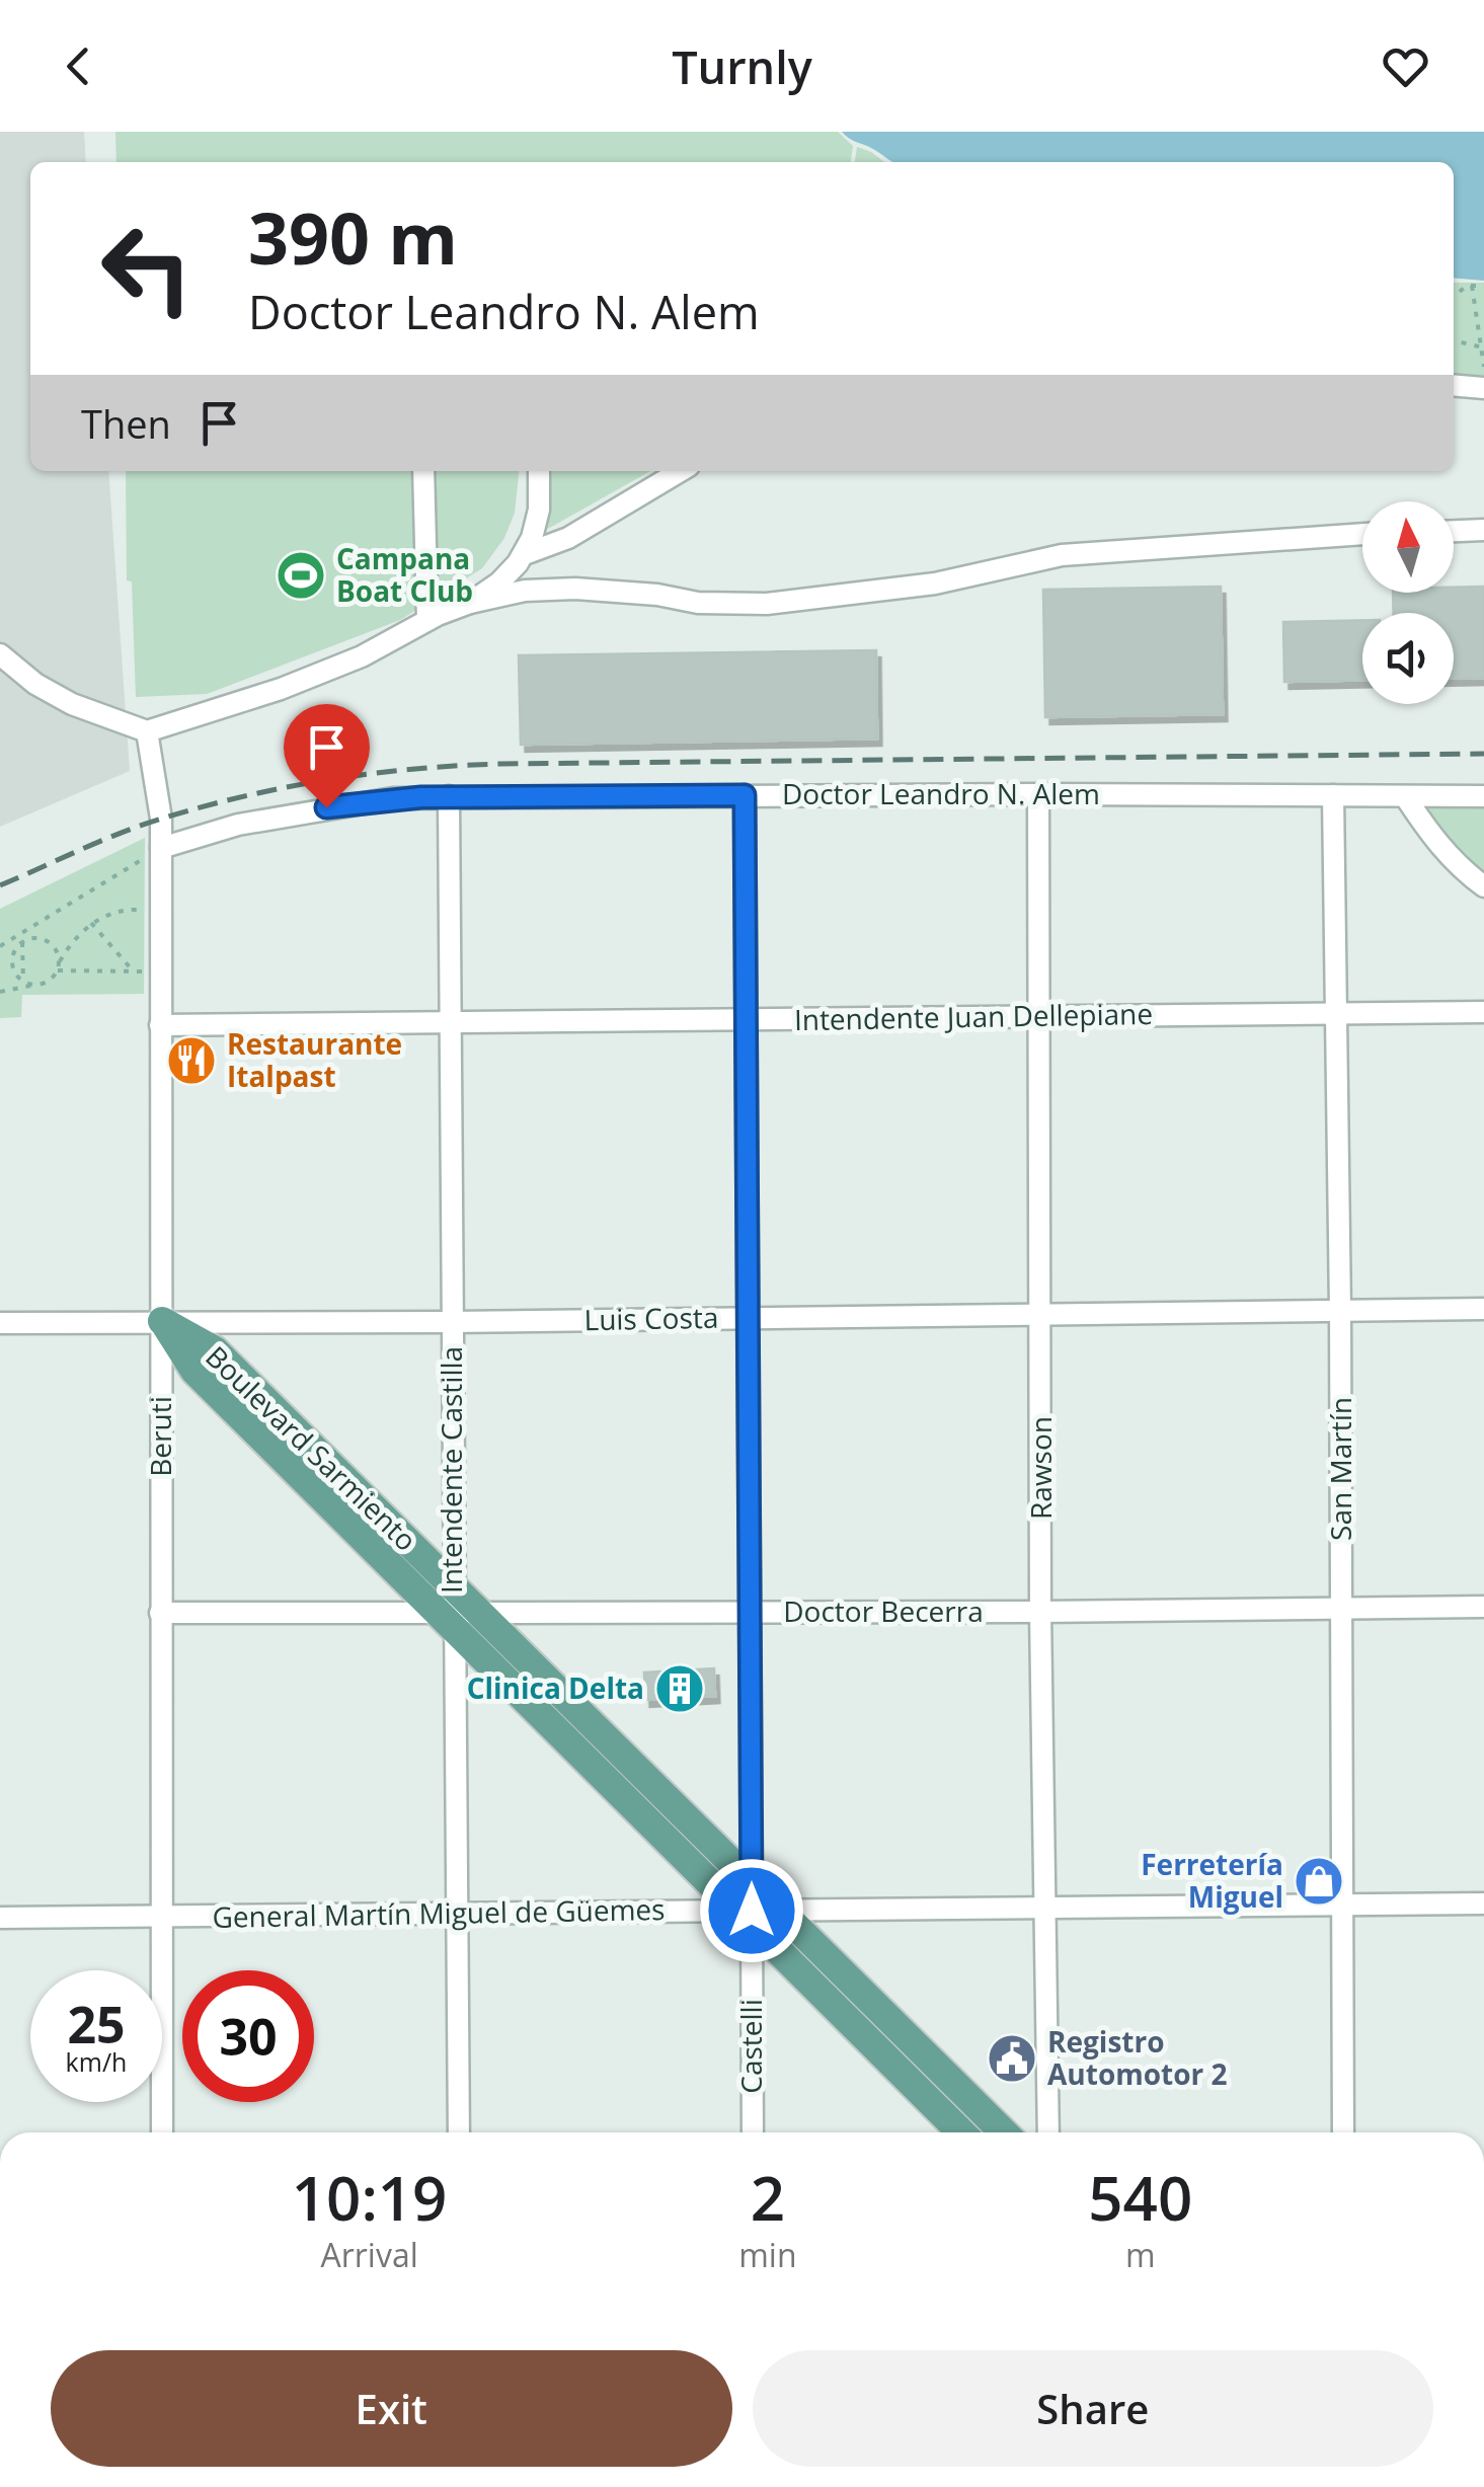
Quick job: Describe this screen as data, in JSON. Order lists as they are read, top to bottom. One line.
{"streets":{"main road":["Boulevard Sarmiento"],"street":["Doctor Leandro N. Alem","Intendente Juan Dellepiane","Luis Costa","Beruti","Rawson","San Martín","Intendente Castilla","Doctor Becerra","General Martín Miguel de Güemes","Castelli"]},"crossings":[["Doctor Leandro N. Alem","Beruti"],["Doctor Leandro N. Alem","Rawson"],["Doctor Leandro N. Alem","San Martín"],["Doctor Leandro N. Alem","Intendente Castilla"],["Doctor Leandro N. Alem","Castelli"],["Intendente Juan Dellepiane","Beruti"],["Intendente Juan Dellepiane","Rawson"],["Intendente Juan Dellepiane","San Martín"],["Intendente Juan Dellepiane","Intendente Castilla"],["Intendente Juan Dellepiane","Castelli"],["Luis Costa","Beruti"],["Luis Costa","Boulevard Sarmiento"],["Luis Costa","Rawson"],["Luis Costa","San Martín"],["Luis Costa","Intendente Castilla"],["Luis Costa","Castelli"],["Beruti","Boulevard Sarmiento"],["Beruti","Doctor Becerra"],["Beruti","General Martín Miguel de Güemes"],["Boulevard Sarmiento","Intendente Castilla"],["Boulevard Sarmiento","Doctor Becerra"],["Boulevard Sarmiento","General Martín Miguel de Güemes"],["Boulevard Sarmiento","Castelli"],["Rawson","Doctor Becerra"],["Rawson","General Martín Miguel de Güemes"],["San Martín","Doctor Becerra"],["San Martín","General Martín Miguel de Güemes"],["Intendente Castilla","Doctor Becerra"],["Intendente Castilla","General Martín Miguel de Güemes"],["Doctor Becerra","Castelli"],["General Martín Miguel de Güemes","Castelli"]],"places":{"sports":["Campana Boat Club"],"restaurant":["Restaurante Italpast"],"building":["Clinica Delta"],"shop":["Ferretería Miguel"],"public building":["Registro Automotor 2"]},"north":"top","page":{"header":"Turnly","turn":["390 m","Doctor Leandro N. Alem"],"then":"Then","speed":"25 km/h","limit":"30","eta":["10:19","Arrival","2","min","540","m"],"buttons":["Exit","Share"]}}
